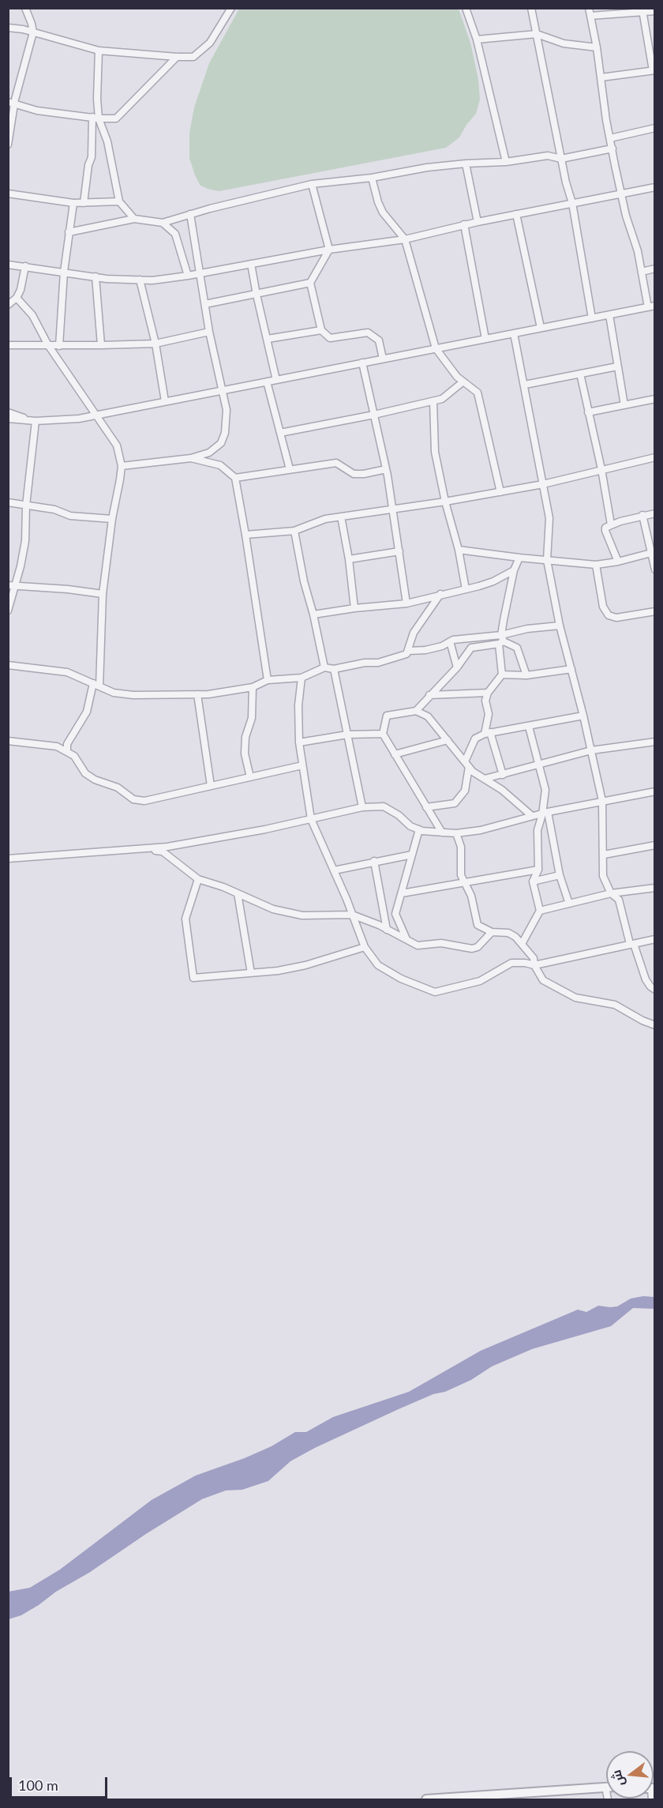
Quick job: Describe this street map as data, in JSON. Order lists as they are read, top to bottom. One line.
{"scale_bar":"100 m","north":"left"}
